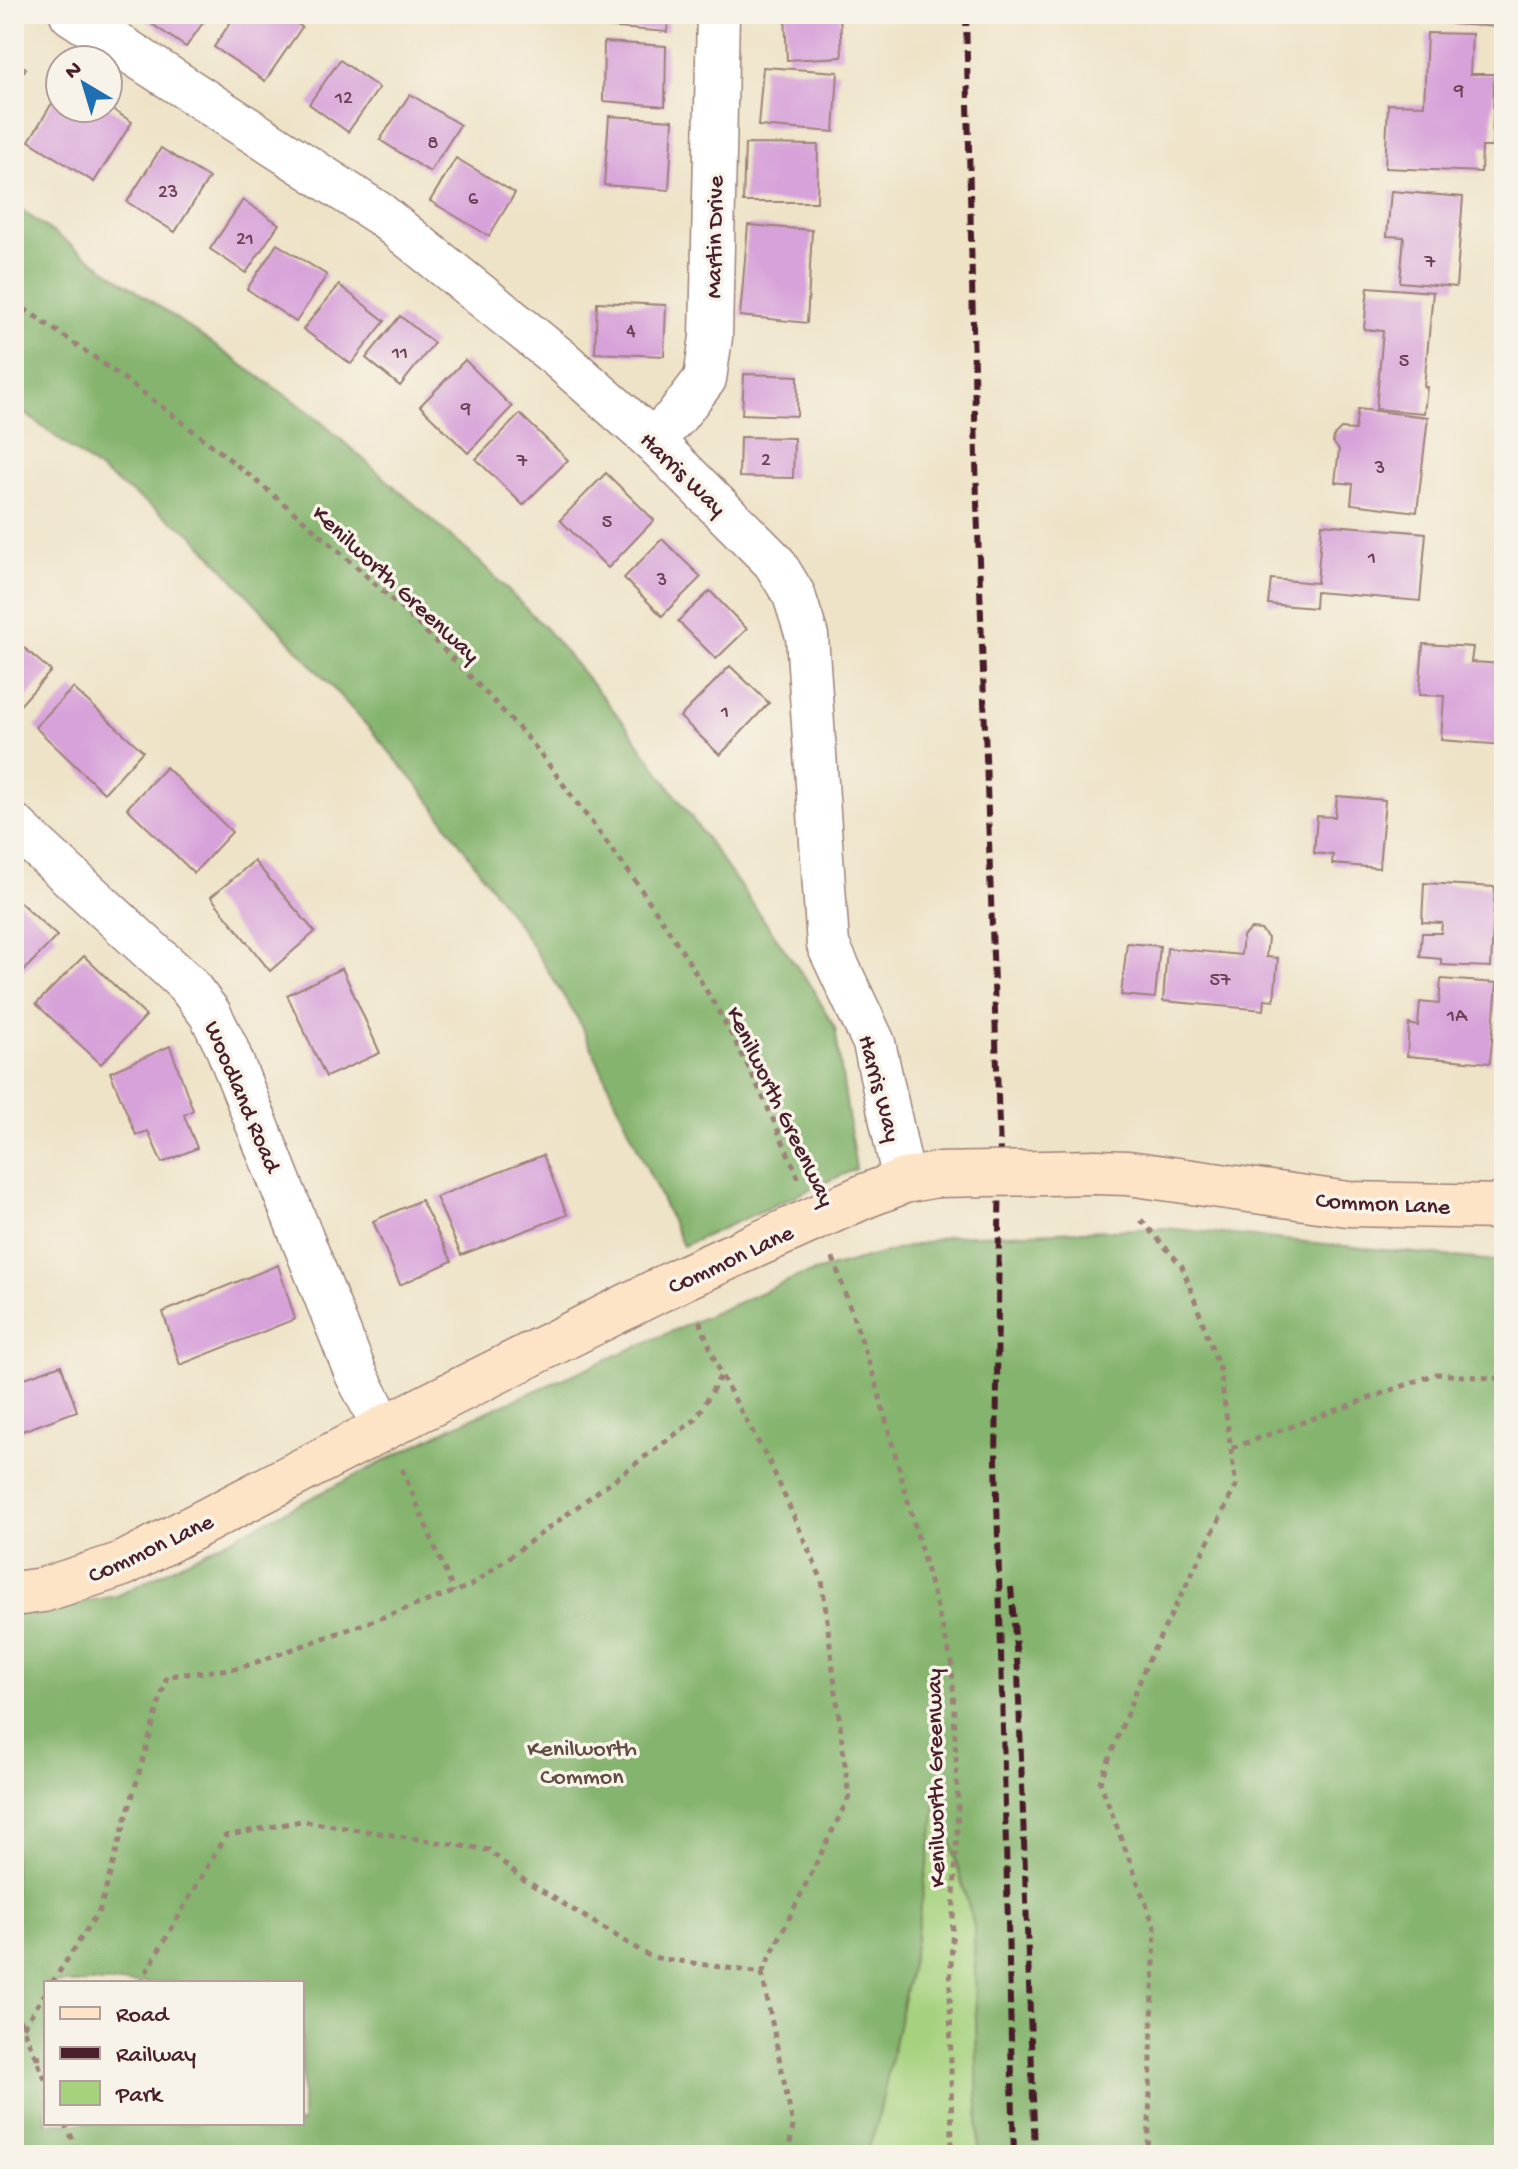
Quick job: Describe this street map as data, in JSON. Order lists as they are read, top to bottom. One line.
{"streets":{"street":["Martin Drive","Harris Way","Woodland Road","Common Lane"],"path":["Kenilworth Greenway"]},"crossings":[["Martin Drive","Harris Way"],["Harris Way","Common Lane"],["Woodland Road","Common Lane"]],"parks":["Kenilworth Common"],"house_numbers":["9","12","8","23","6","21","7","4","11","5","9","2","7","3","5","1","3","1","57","1A"],"legend":["Road","Railway","Park"],"north":"top left"}
